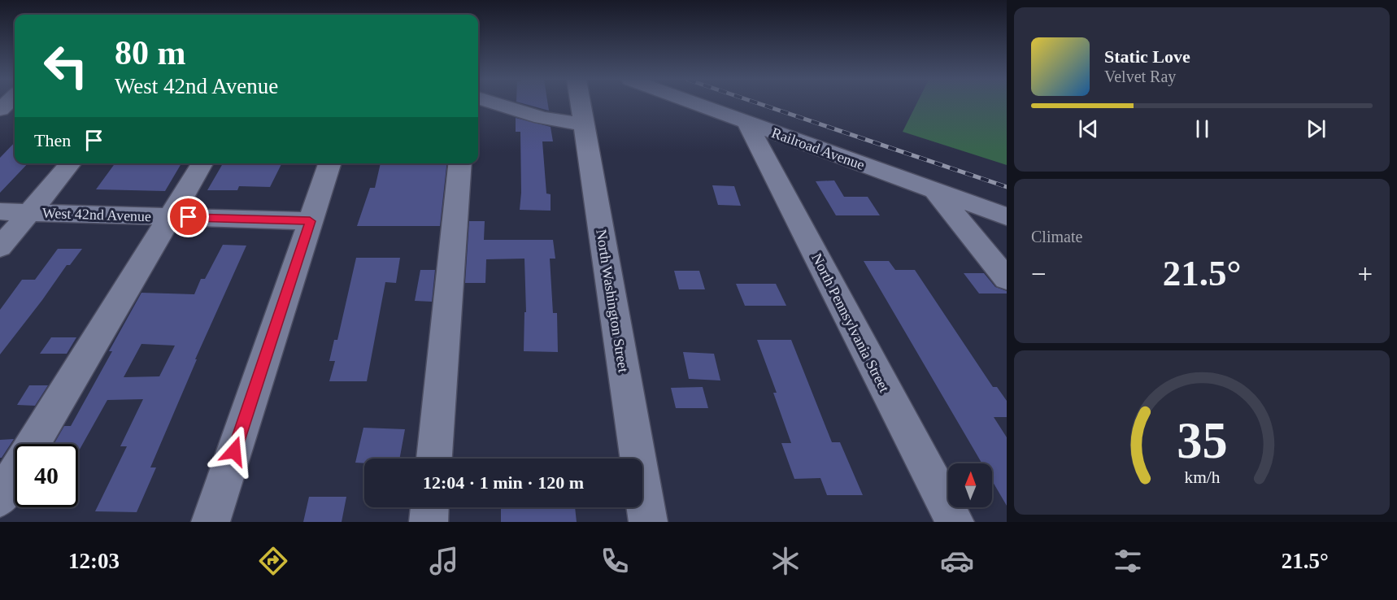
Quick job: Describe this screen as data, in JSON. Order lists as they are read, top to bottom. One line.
{"streets":{"street":["Railroad Avenue","West 42nd Avenue","North Washington Street","North Pennsylvania Street"]},"crossings":[["Railroad Avenue","North Pennsylvania Street"]],"north":"top","page":{"turn":["80 m","West 42nd Avenue"],"song":["Static Love","Velvet Ray"],"then":"Then","tile":"Climate","heat":["−","21.5°","+"],"limit":"40","trip":"12:04 · 1 min · 120 m","tabs":["12:03","21.5°"],"gauge":["35","km/h"]}}
